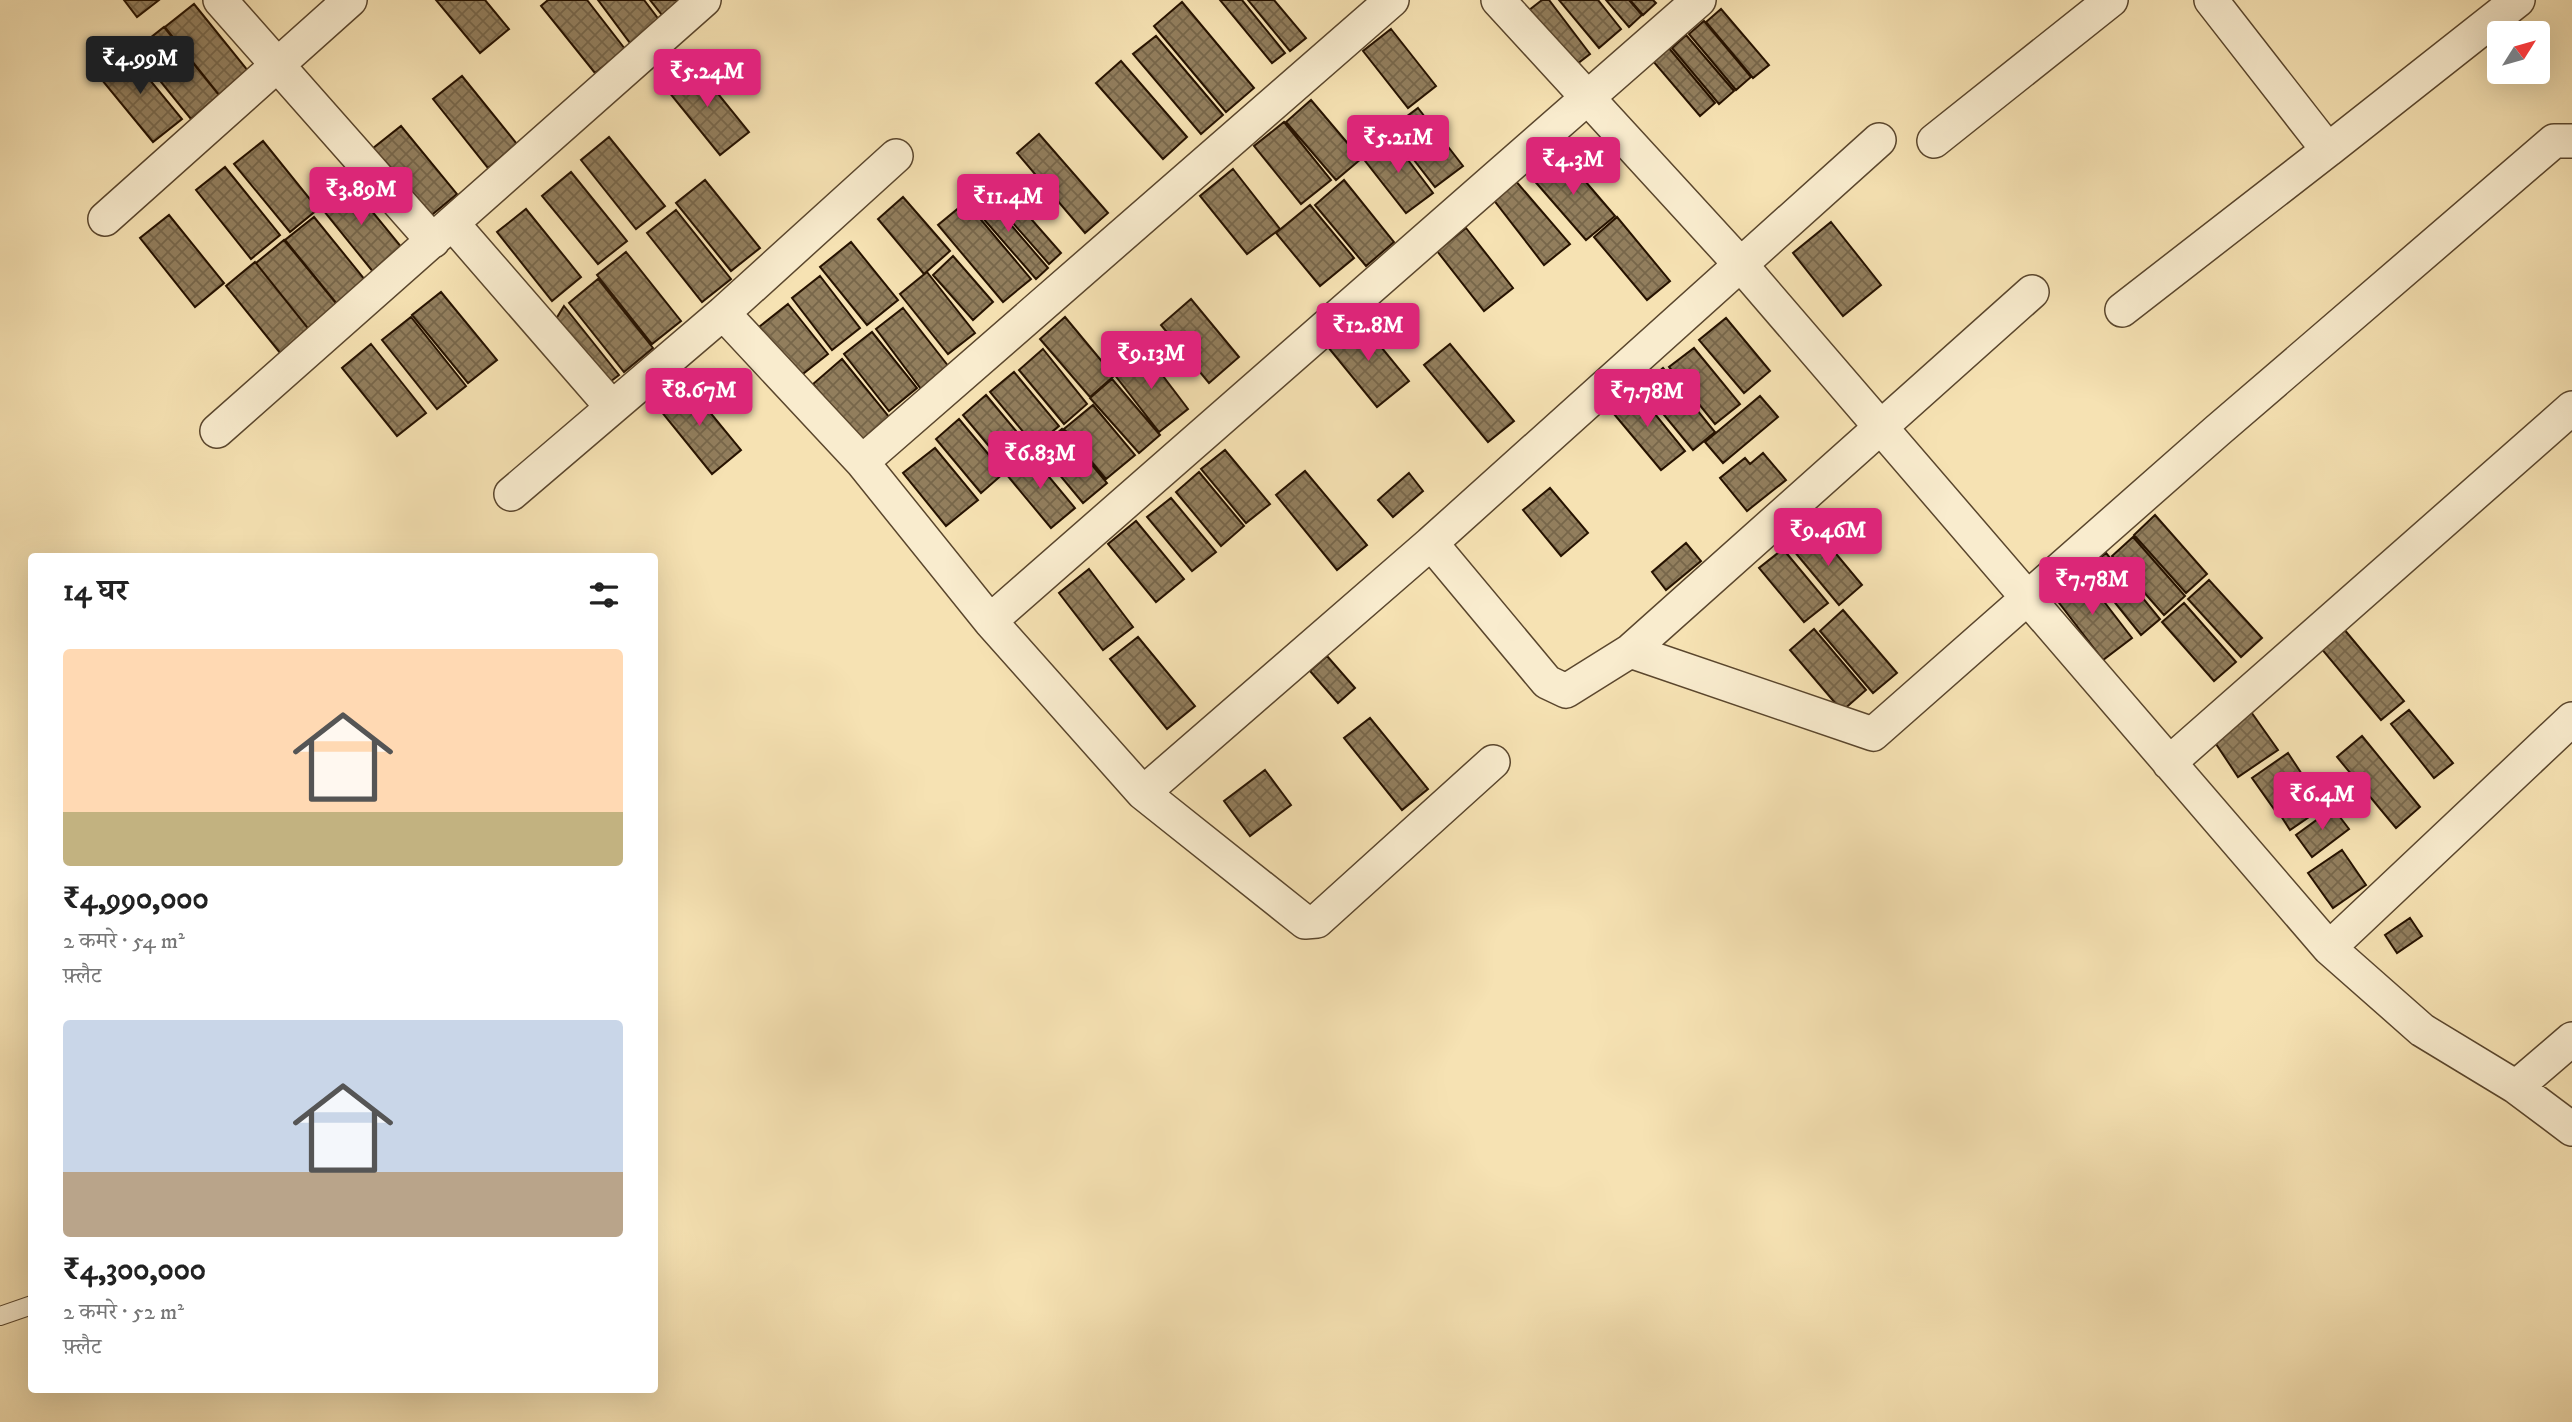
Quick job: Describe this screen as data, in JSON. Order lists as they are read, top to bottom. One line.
{"north":"top right","page":{"price":["₹4.99M","₹5.24M","₹5.21M","₹4.3M","₹3.89M","₹11.4M","₹12.8M","₹9.13M","₹8.67M","₹7.78M","₹6.83M","₹9.46M","₹7.78M","₹6.4M"],"heading":"14 घर","list":[{"name":"₹4,990,000","note":"2 कमरे · 54 m² · फ़्लैट"},{"name":"₹4,300,000","note":"2 कमरे · 52 m² · फ़्लैट"}]}}
